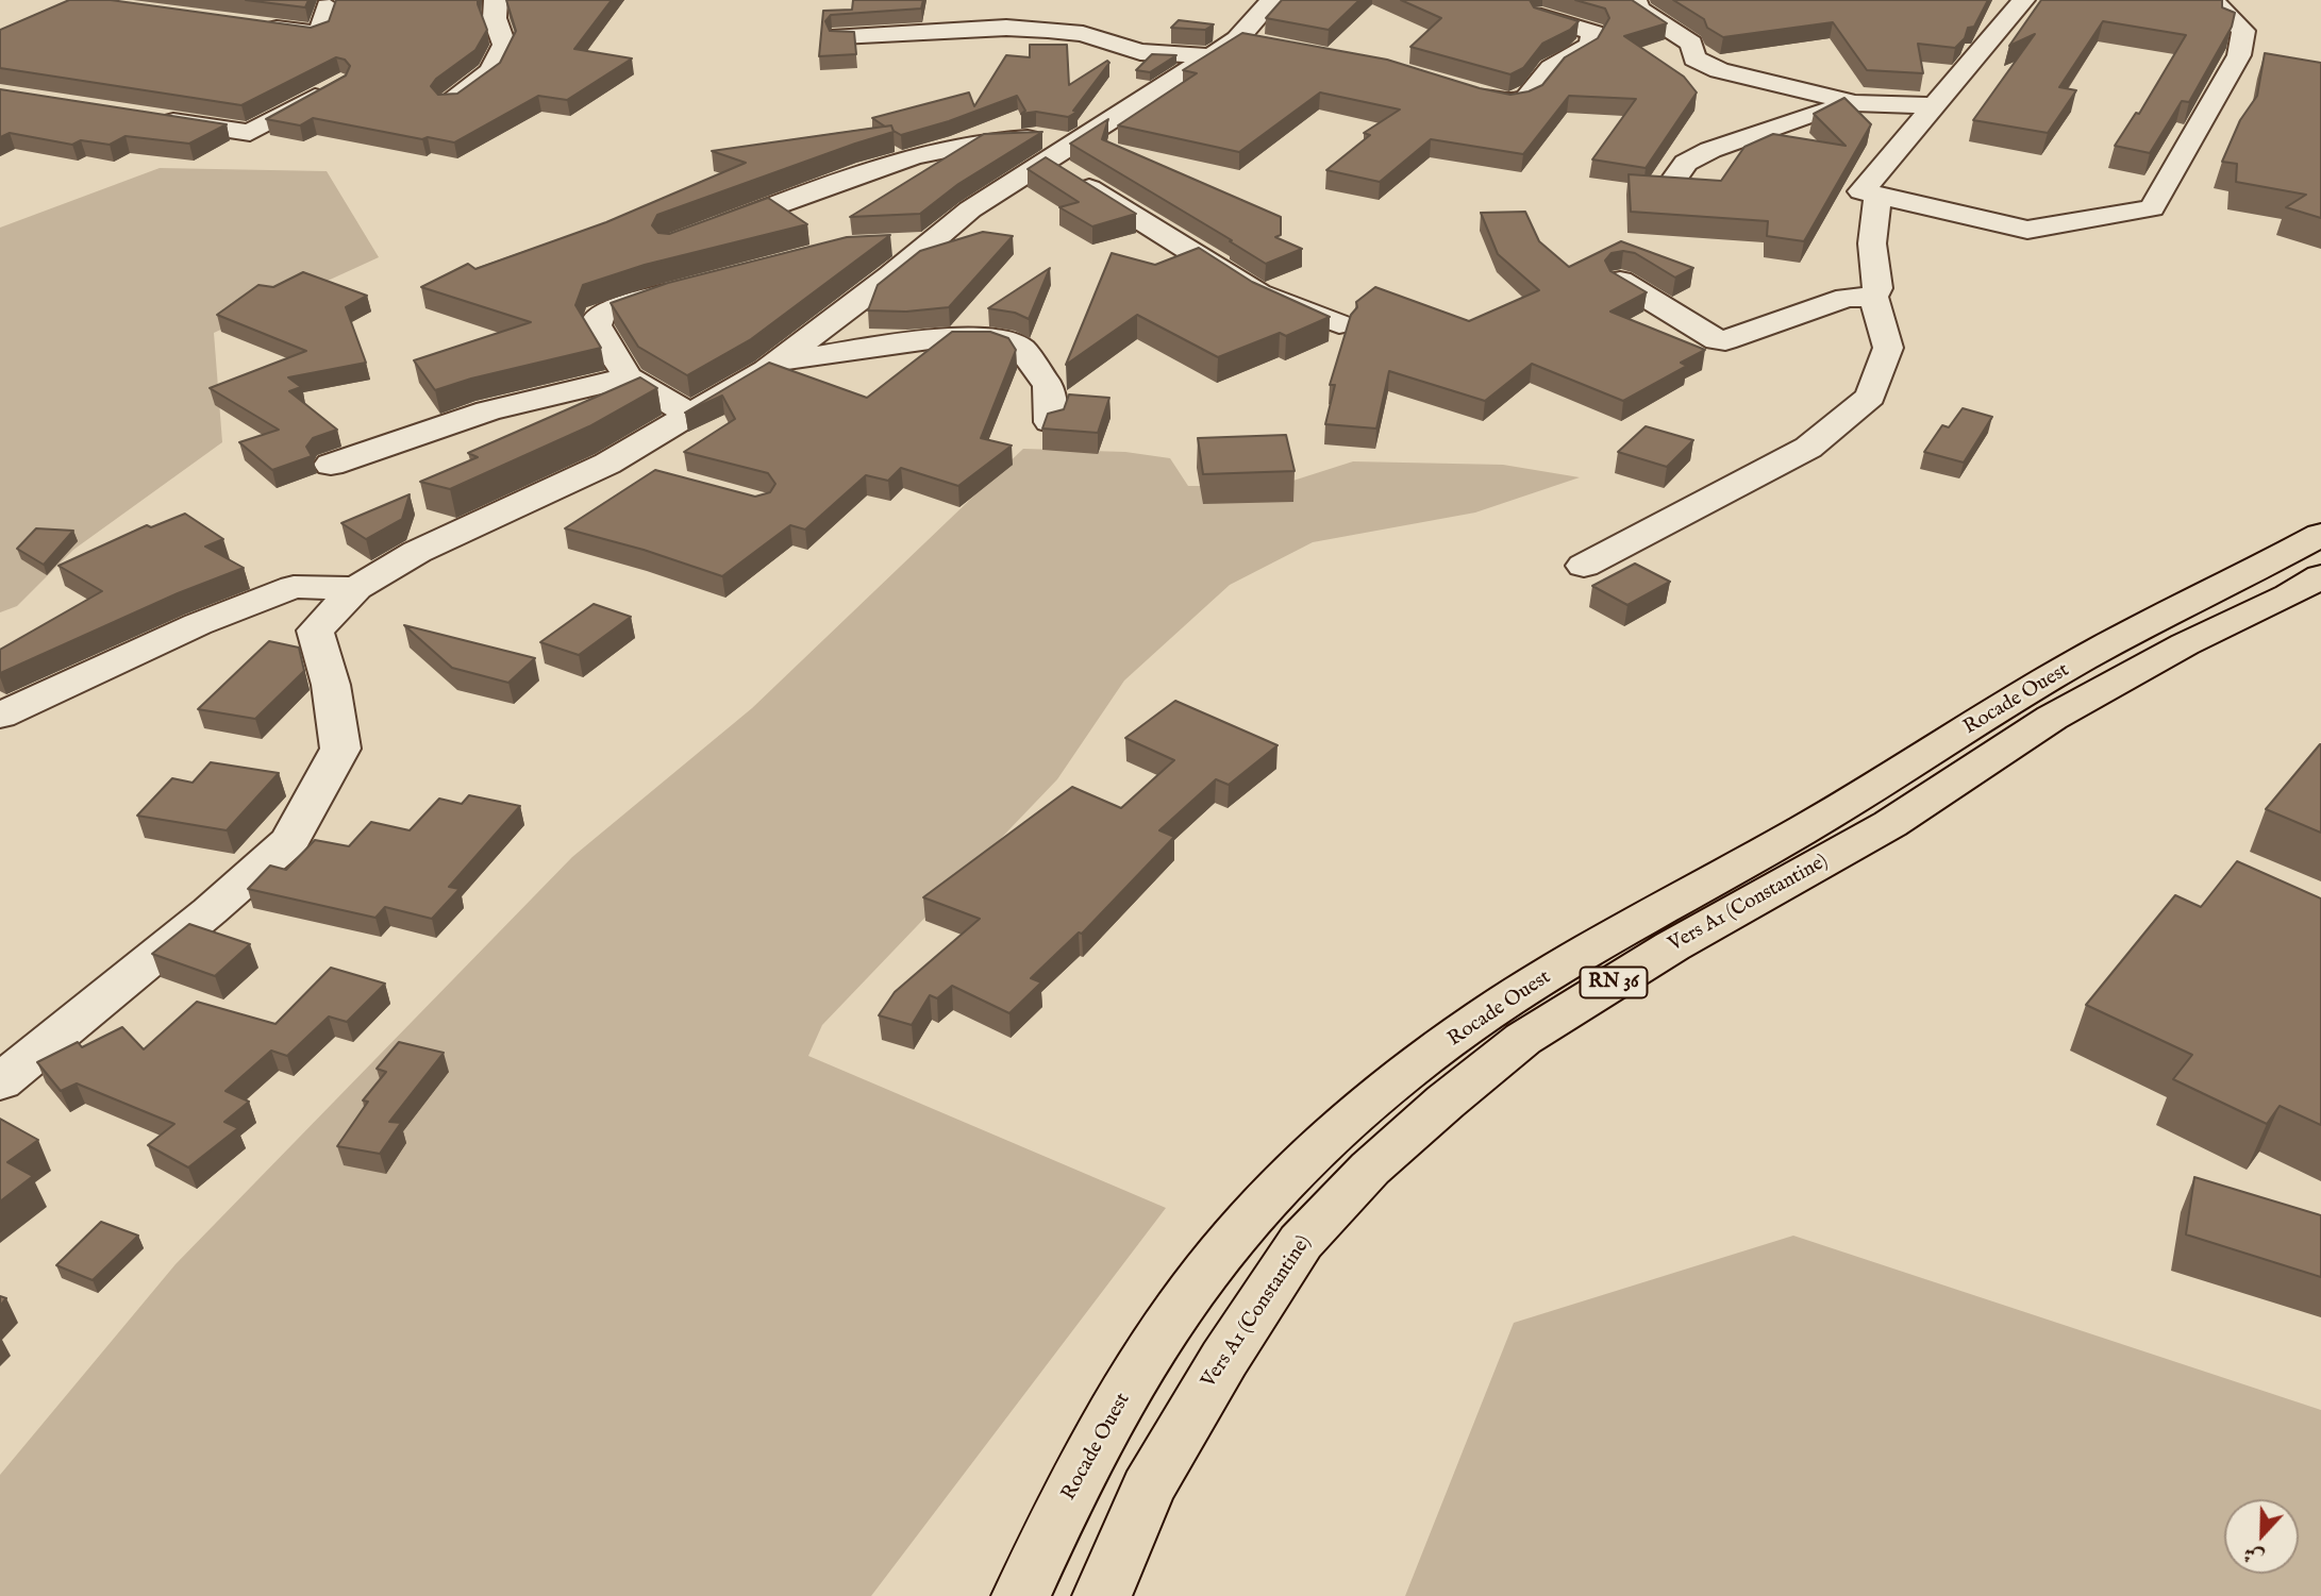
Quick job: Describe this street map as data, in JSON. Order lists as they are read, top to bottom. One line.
{"streets":{"highway":["Rocade Ouest","Vers A1 (Constantine)","RN 36"]},"north":"bottom"}
